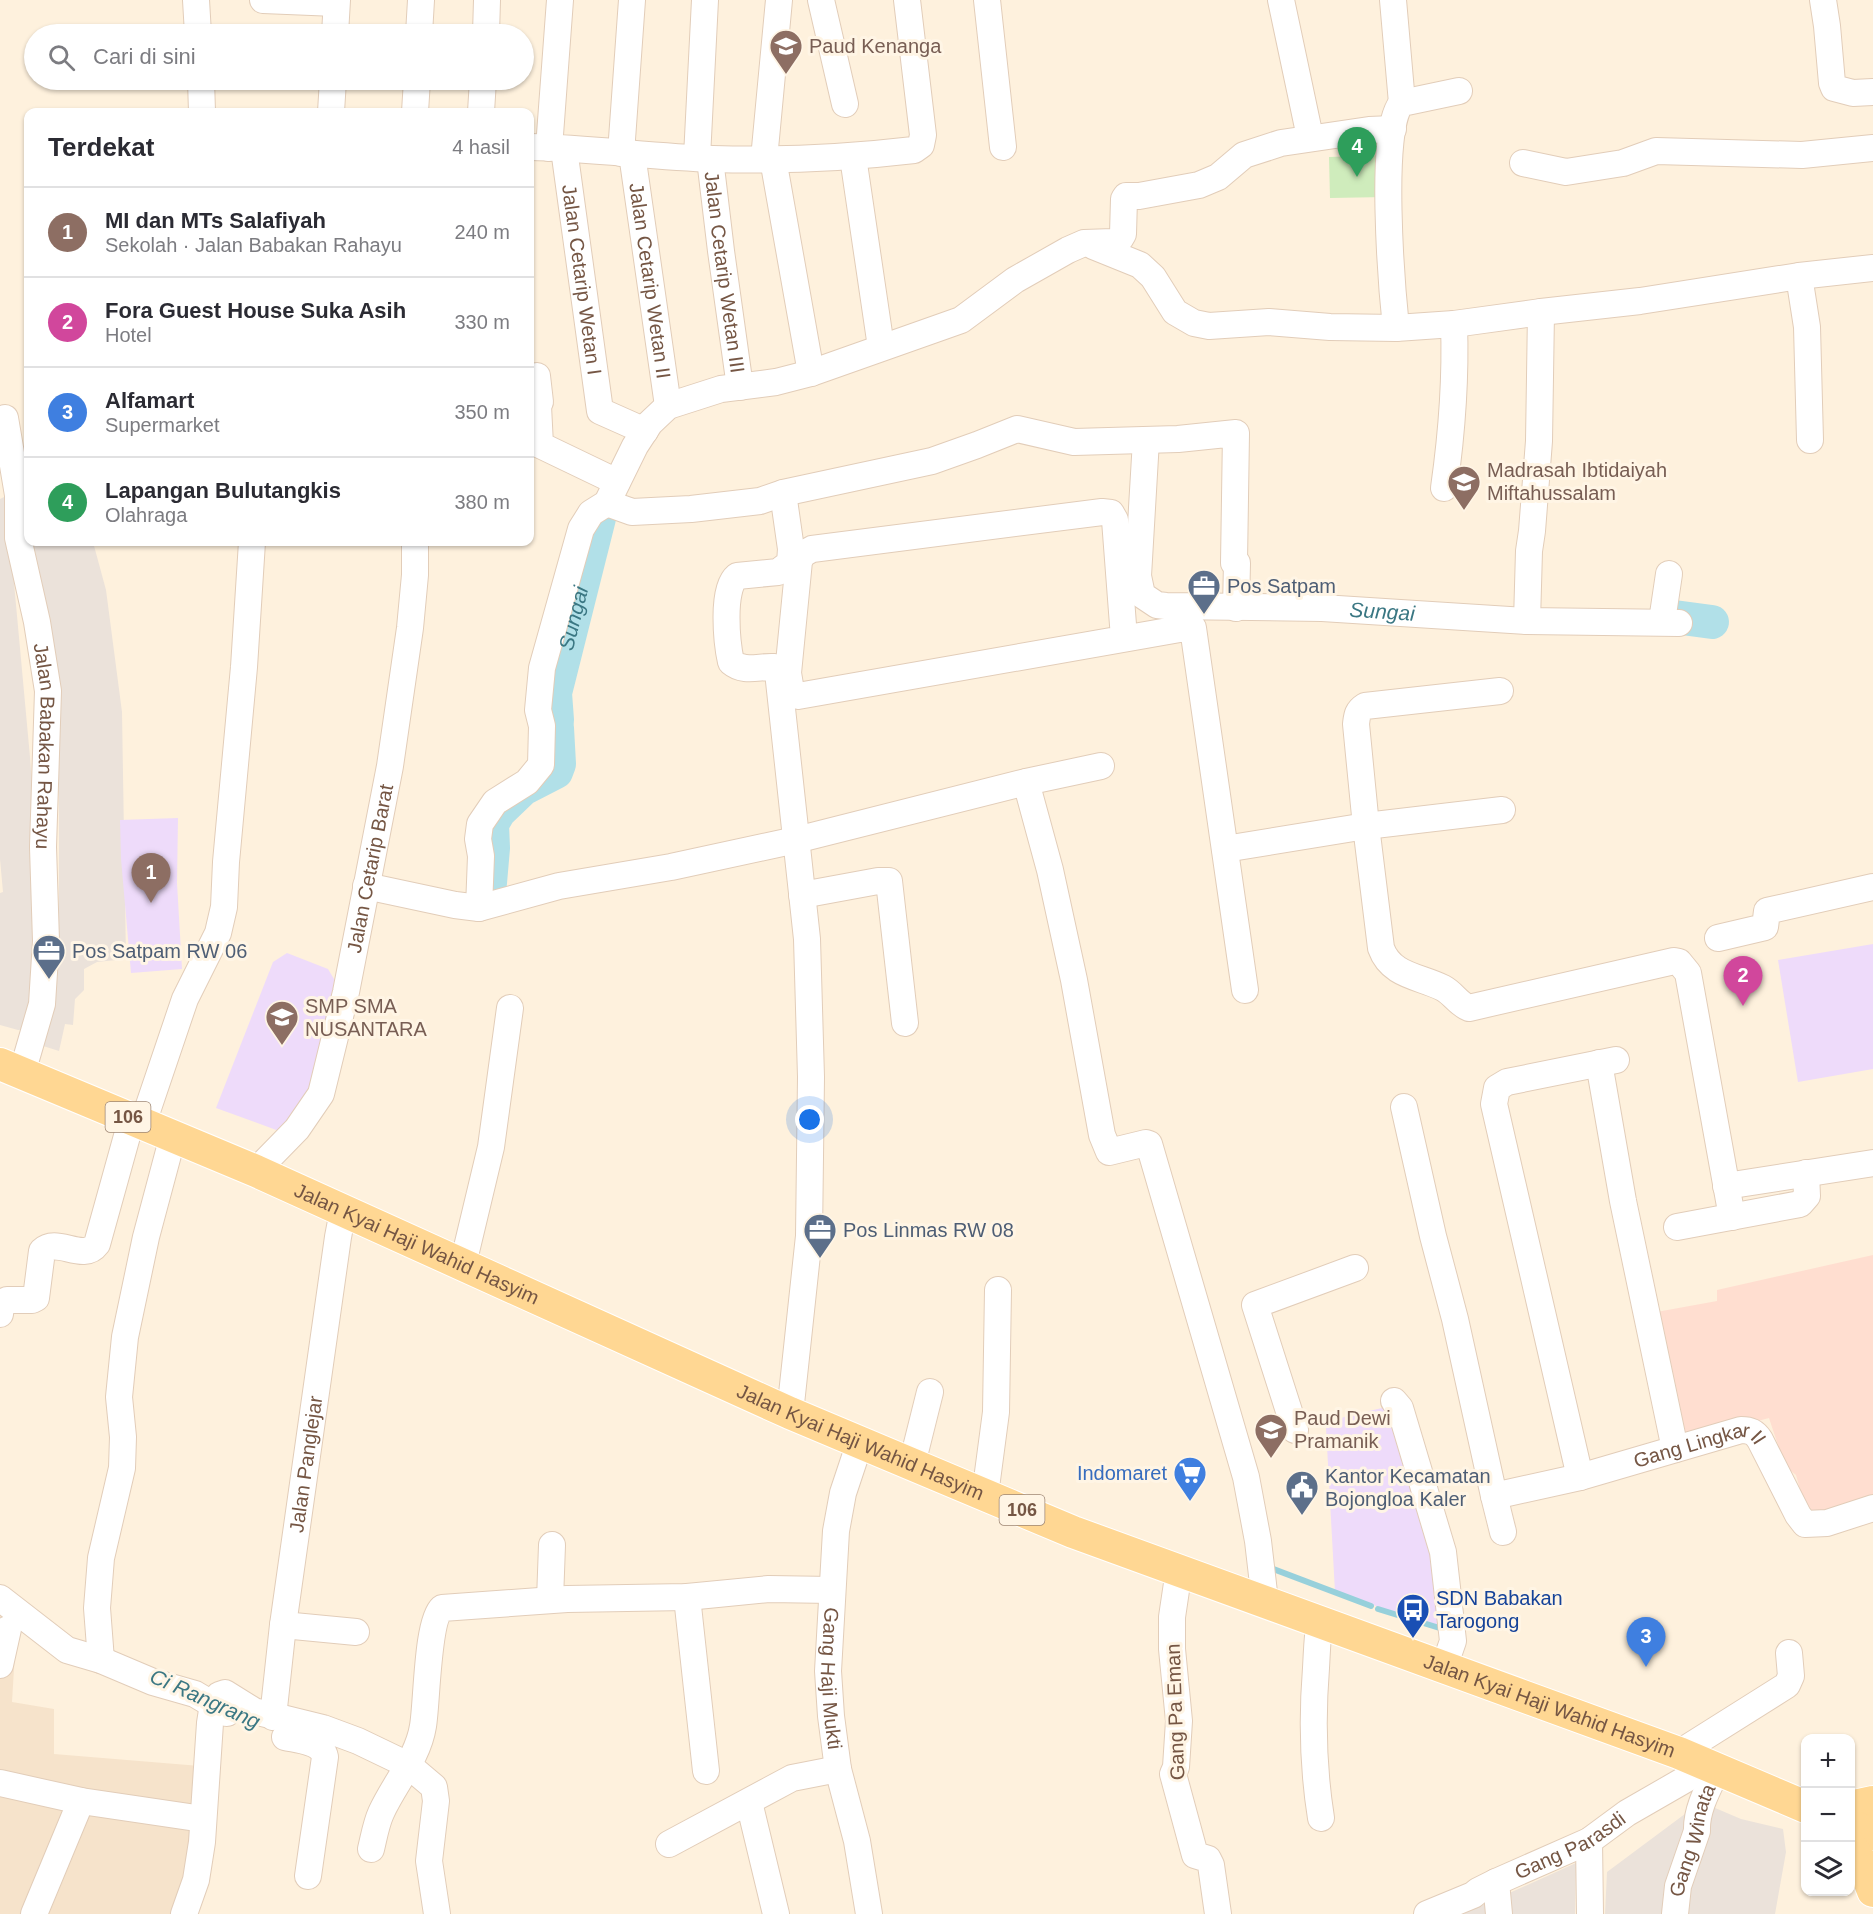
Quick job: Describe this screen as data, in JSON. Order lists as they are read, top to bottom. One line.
{"streets":{"main road":["106","Jalan Kyai Haji Wahid Hasyim"],"street":["Jalan Cetarip Wetan III","Jalan Cetarip Wetan I","Jalan Cetarip Wetan II","Jalan Babakan Rahayu","Jalan Cetarip Barat","Gang Lingkar II","Jalan Panglejar","Gang Haji Mukti","Gang Pa Eman","Gang Winata","Gang Parasdi"]},"crossings":[["Jalan Babakan Rahayu","Jalan Kyai Haji Wahid Hasyim"],["Jalan Cetarip Barat","Jalan Kyai Haji Wahid Hasyim"],["Jalan Kyai Haji Wahid Hasyim","Jalan Panglejar"],["Jalan Kyai Haji Wahid Hasyim","Gang Haji Mukti"],["Jalan Kyai Haji Wahid Hasyim","Gang Pa Eman"],["Jalan Kyai Haji Wahid Hasyim","Gang Winata"],["Jalan Kyai Haji Wahid Hasyim","Gang Parasdi"],["Gang Winata","Gang Parasdi"]],"water":["Sungai","Ci Rangrang"],"places":{"school or university":["Paud Kenanga","Madrasah Ibtidaiyah Miftahussalam","SMP SMA NUSANTARA","Paud Dewi Pramanik"],"office":["Pos Satpam","Pos Satpam RW 06","Pos Linmas RW 08"],"supermarket":["Indomaret"],"public building":["Kantor Kecamatan Bojongloa Kaler"],"bus stop":["SDN Babakan Tarogong"]},"page":{"search":"Cari di sini","heading":["Terdekat","4 hasil"],"pins":["4","1","2","3"],"list":[{"mark":"1","name":"MI dan MTs Salafiyah","note":"Sekolah · Jalan Babakan Rahayu","value":"240 m"},{"mark":"2","name":"Fora Guest House Suka Asih","note":"Hotel","value":"330 m"},{"mark":"3","name":"Alfamart","note":"Supermarket","value":"350 m"},{"mark":"4","name":"Lapangan Bulutangkis","note":"Olahraga","value":"380 m"}],"map_buttons":["+","−"]}}
